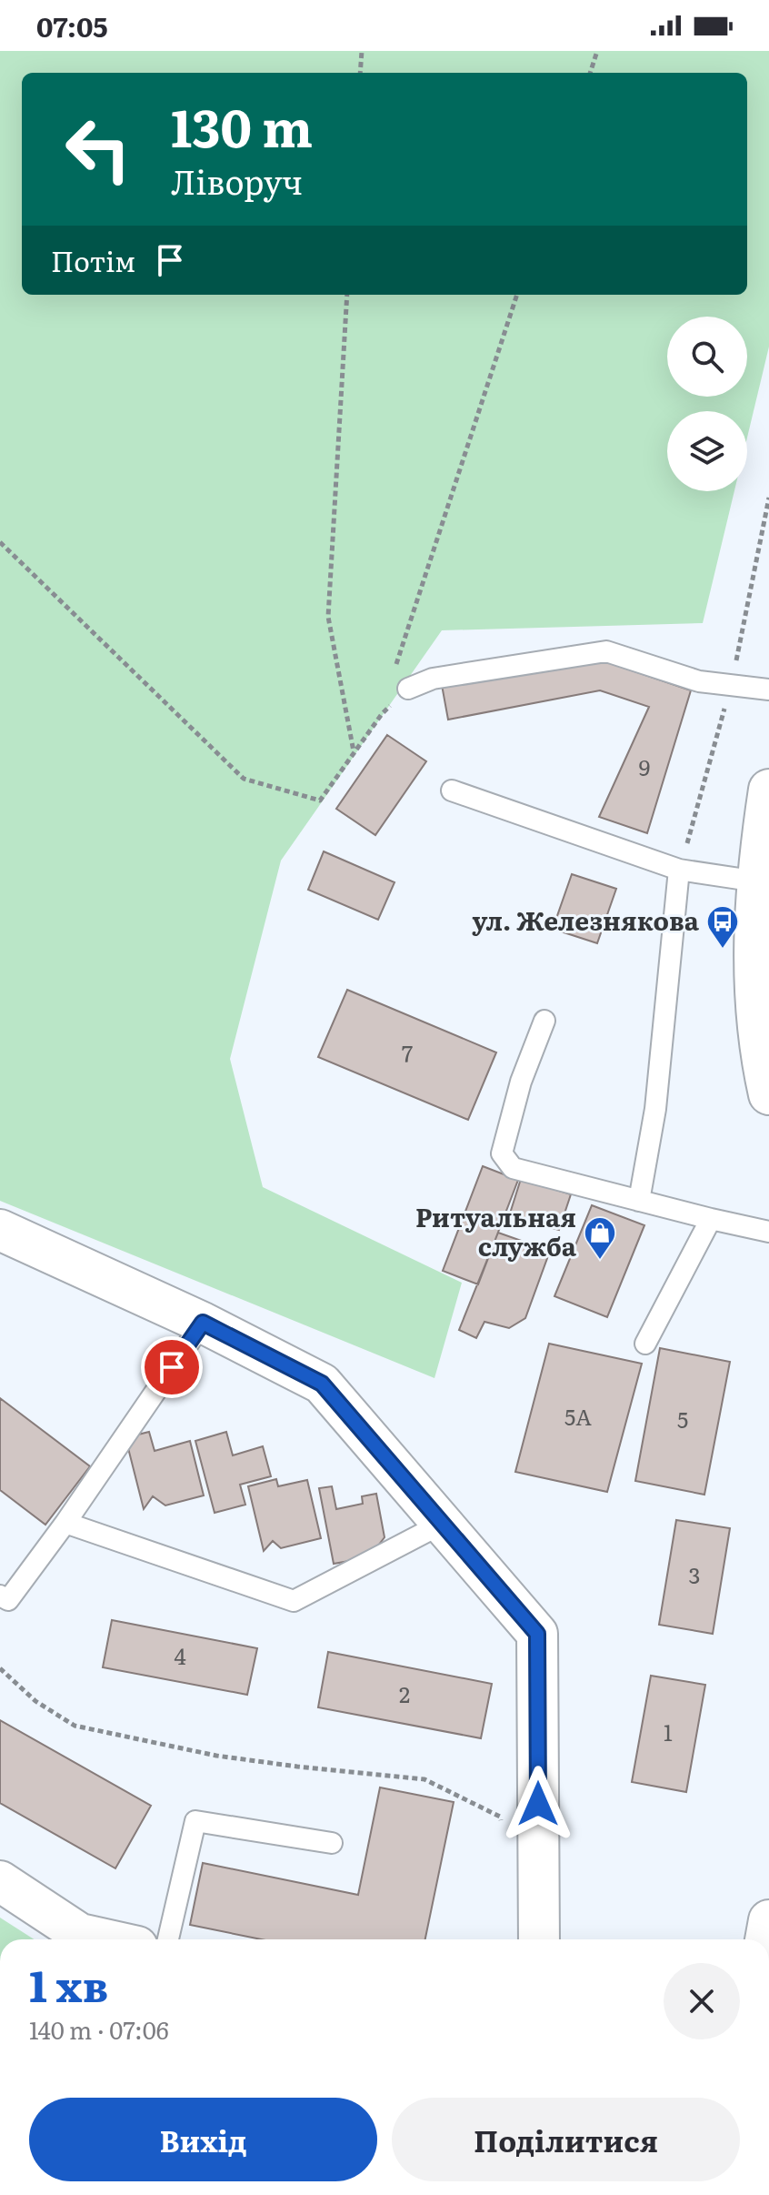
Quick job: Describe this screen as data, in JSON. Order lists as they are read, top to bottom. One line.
{"places":{"bus stop":["ул. Железнякова"],"shop":["Ритуальная служба"]},"house_numbers":["9","7","5А","5","3","4","2","1"],"page":{"status":"07:05","turn":["130 m","Ліворуч"],"then":"Потім","heading":["1 хв","140 m · 07:06"],"buttons":["Вихід","Поділитися"]}}
